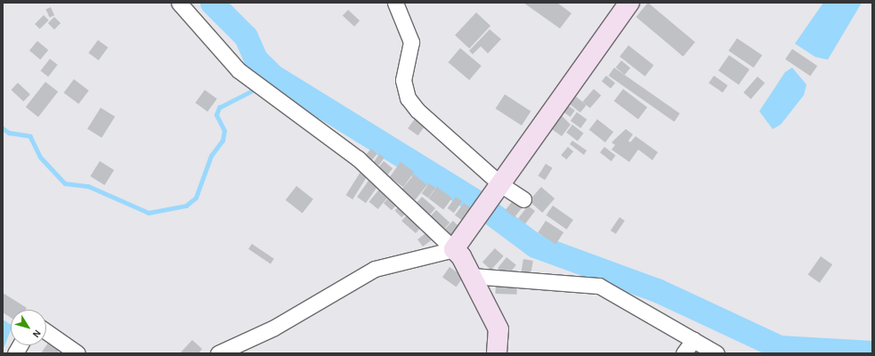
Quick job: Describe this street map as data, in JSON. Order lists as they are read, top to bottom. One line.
{"north":"bottom right"}
